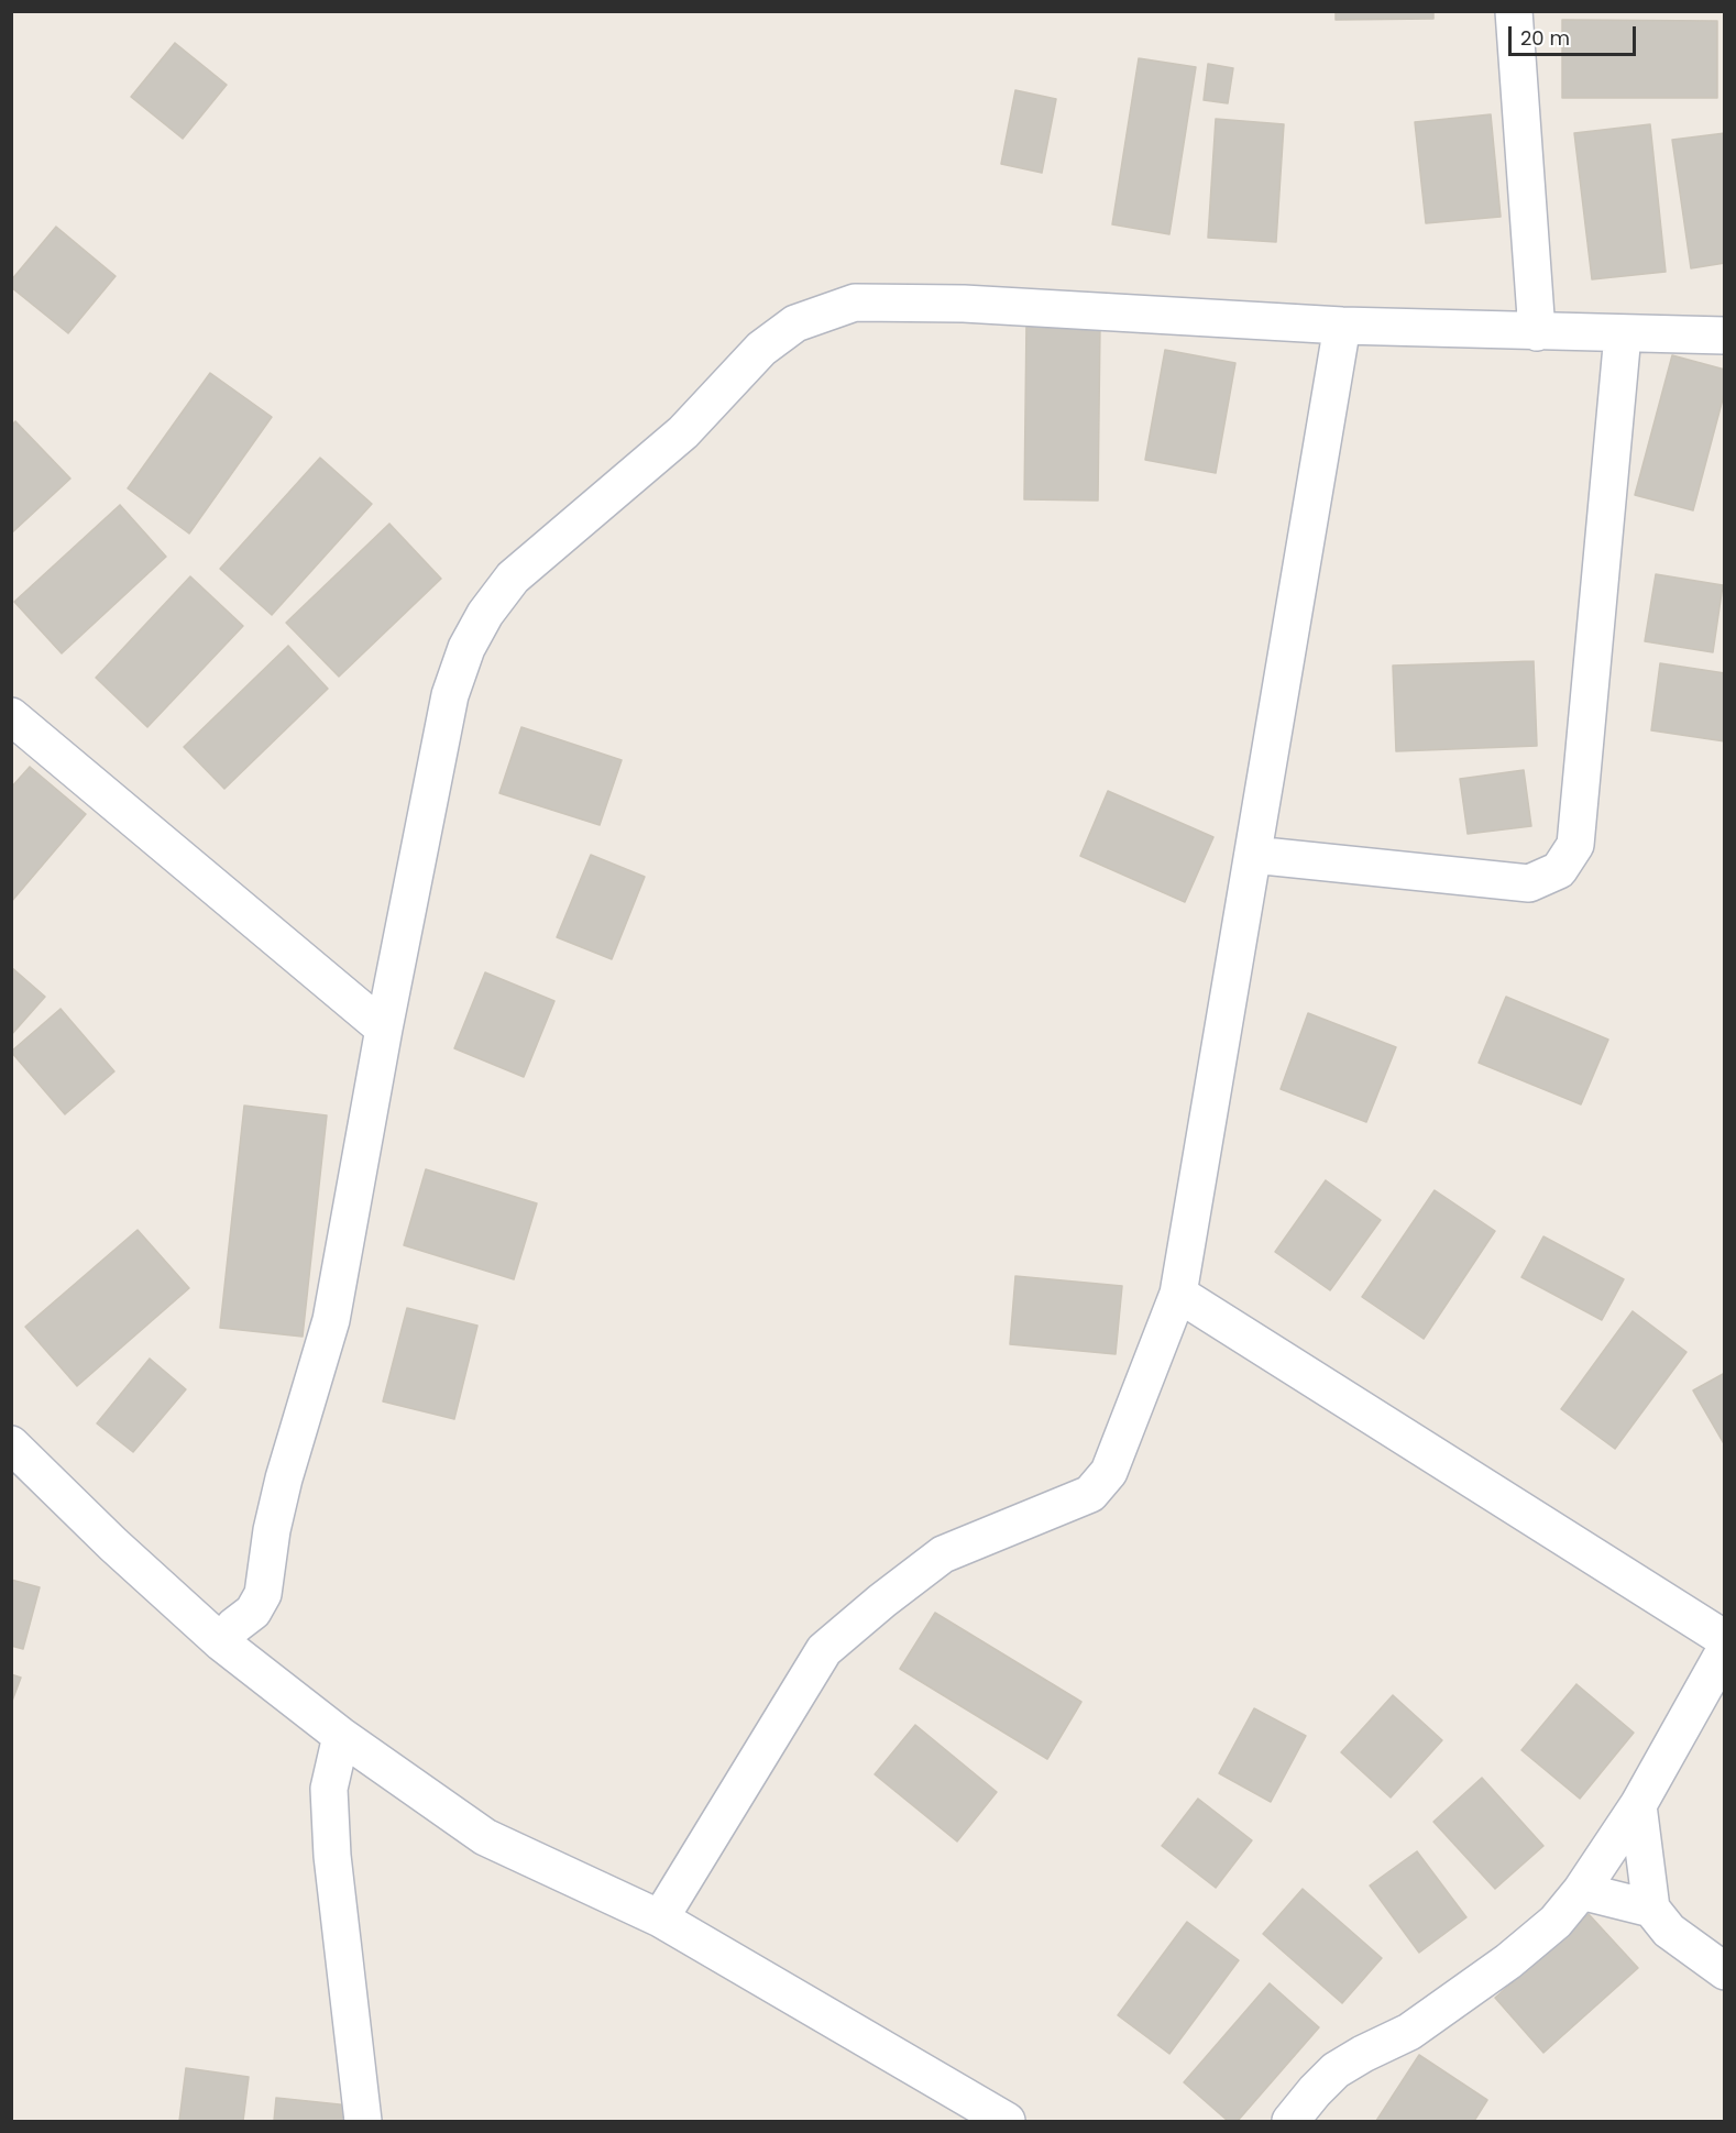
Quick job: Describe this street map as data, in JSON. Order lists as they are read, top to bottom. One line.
{"scale_bar":"20 m"}
